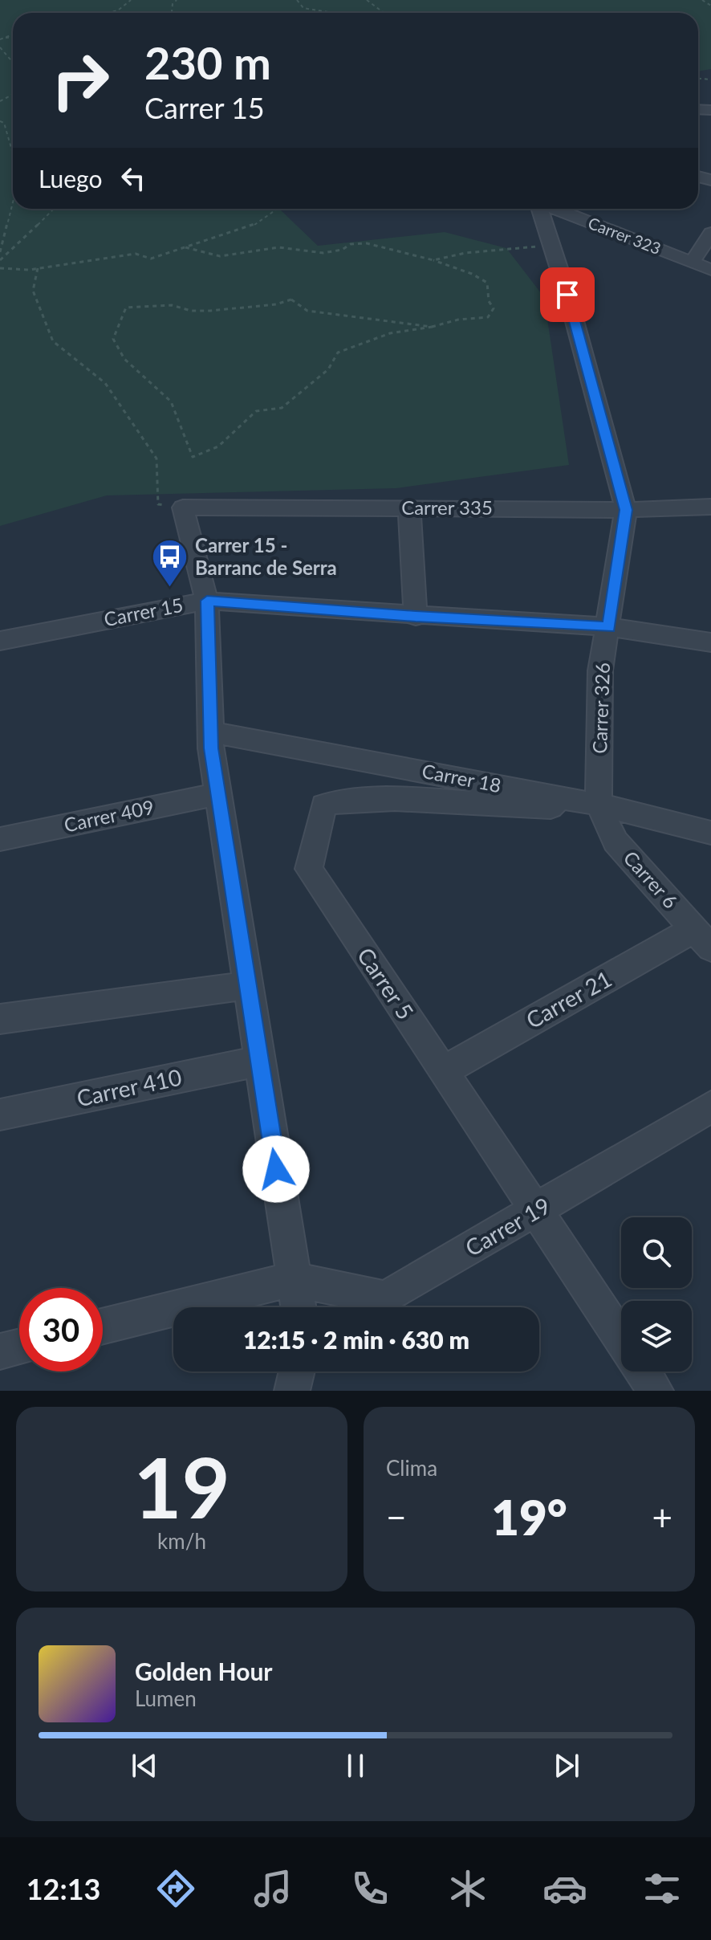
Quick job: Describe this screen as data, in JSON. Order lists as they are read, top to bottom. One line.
{"streets":{"street":["Carrer 323","Carrer 335","Carrer 15","Carrer 326","Carrer 18","Carrer 409","Carrer 6","Carrer 5","Carrer 21","Carrer 410","Carrer 19"]},"crossings":[["Carrer 335","Carrer 326"],["Carrer 15","Carrer 326"],["Carrer 326","Carrer 18"],["Carrer 326","Carrer 6"],["Carrer 18","Carrer 6"],["Carrer 18","Carrer 5"],["Carrer 6","Carrer 21"],["Carrer 5","Carrer 21"],["Carrer 5","Carrer 19"]],"places":{"bus stop":["Carrer 15 - Barranc de Serra"]},"page":{"turn":["230 m","Carrer 15"],"then":"Luego","limit":"30","trip":"12:15 · 2 min · 630 m","tile":[["19","km/h"],"Clima"],"heat":["−","19°","+"],"song":["Golden Hour","Lumen"],"tabs":"12:13"}}
